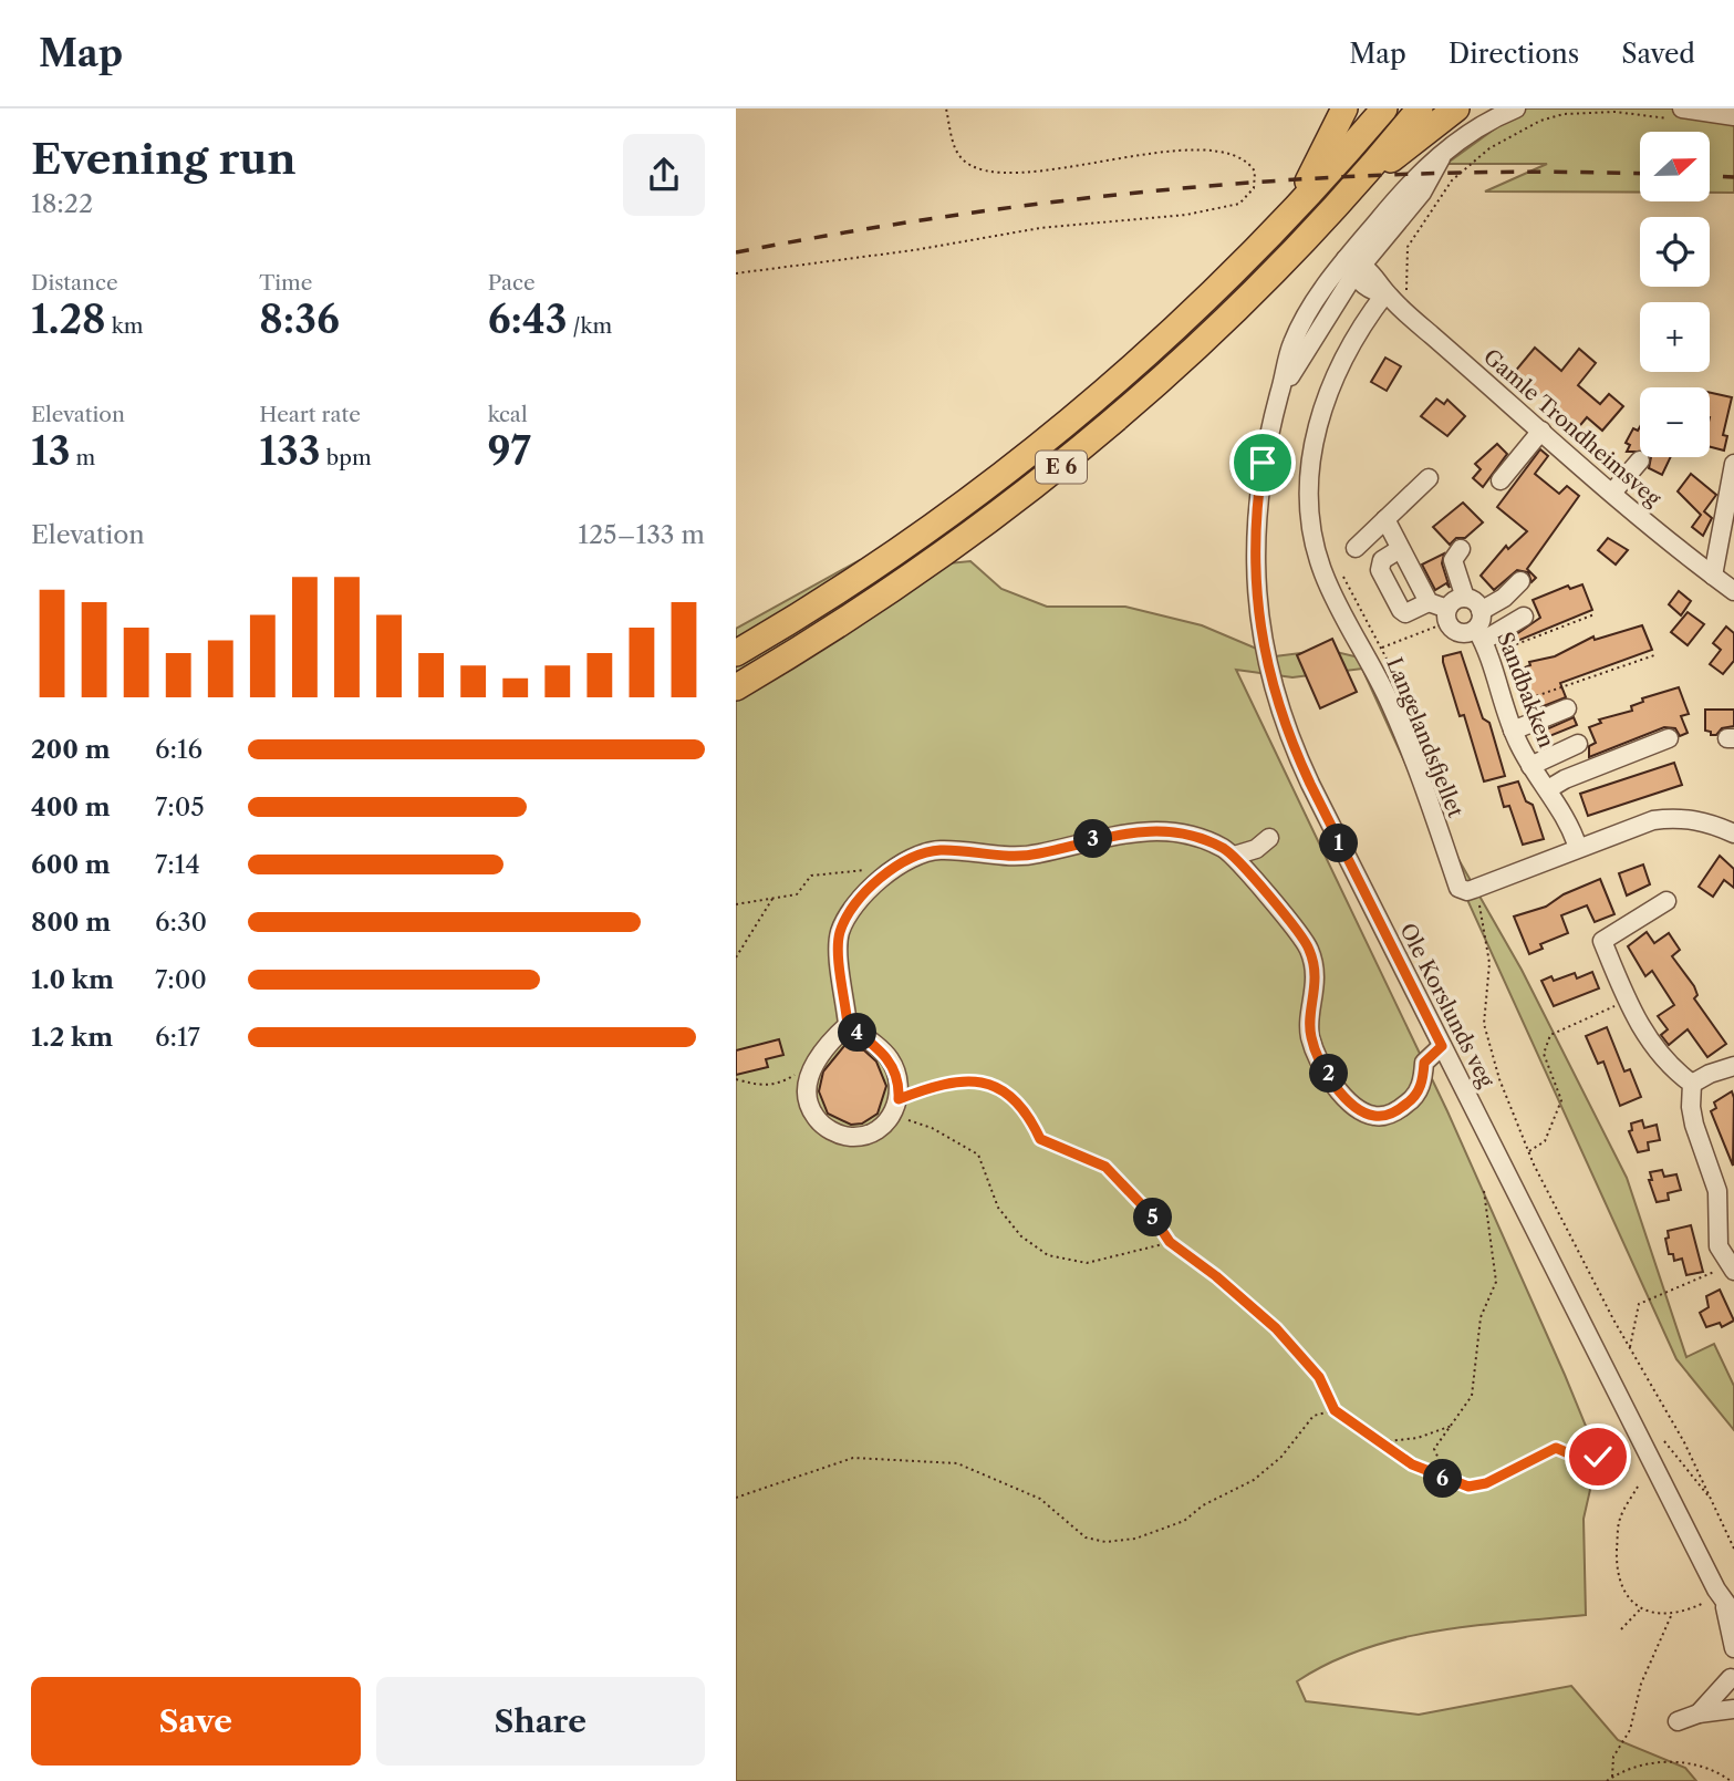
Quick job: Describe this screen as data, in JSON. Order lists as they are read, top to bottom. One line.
{"streets":{"highway":["E 6"],"street":["Gamle Trondheimsveg","Sandbakken","Langelandsfjellet","Ole Korslunds veg"]},"crossings":[["Gamle Trondheimsveg","Langelandsfjellet"],["Gamle Trondheimsveg","Ole Korslunds veg"]],"north":"right","page":{"header":"Map","nav":["Map","Directions","Saved"],"heading":["Evening run","18:22"],"map_buttons":["+","−"],"stats":[["Distance","1.28 km"],["Time","8:36"],["Pace","6:43 /km"],["Elevation","13 m"],["Heart rate","133 bpm"],["kcal","97"]],"chart":["Elevation","125–133 m"],"list":[{"name":"200 m","note":"6:16"},{"name":"400 m","note":"7:05"},{"name":"600 m","note":"7:14"},{"name":"800 m","note":"6:30"},{"name":"1.0 km","note":"7:00"},{"name":"1.2 km","note":"6:17"}],"pins":["3","1","4","2","5","6"],"buttons":["Save","Share"]}}
